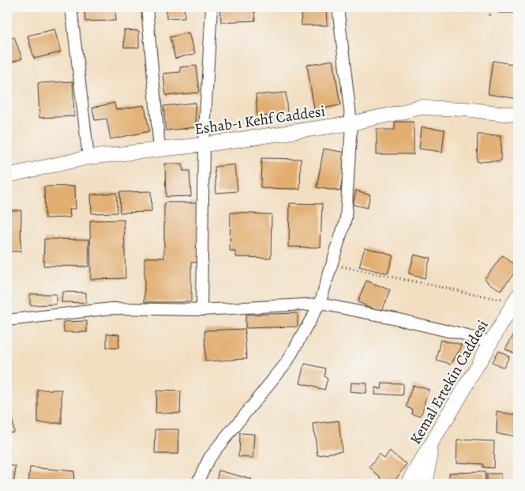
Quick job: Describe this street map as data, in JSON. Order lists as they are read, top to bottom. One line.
{"streets":{"street":["Eshab-ı Kehf Caddesi","Kemal Ertekin Caddesi"]}}
